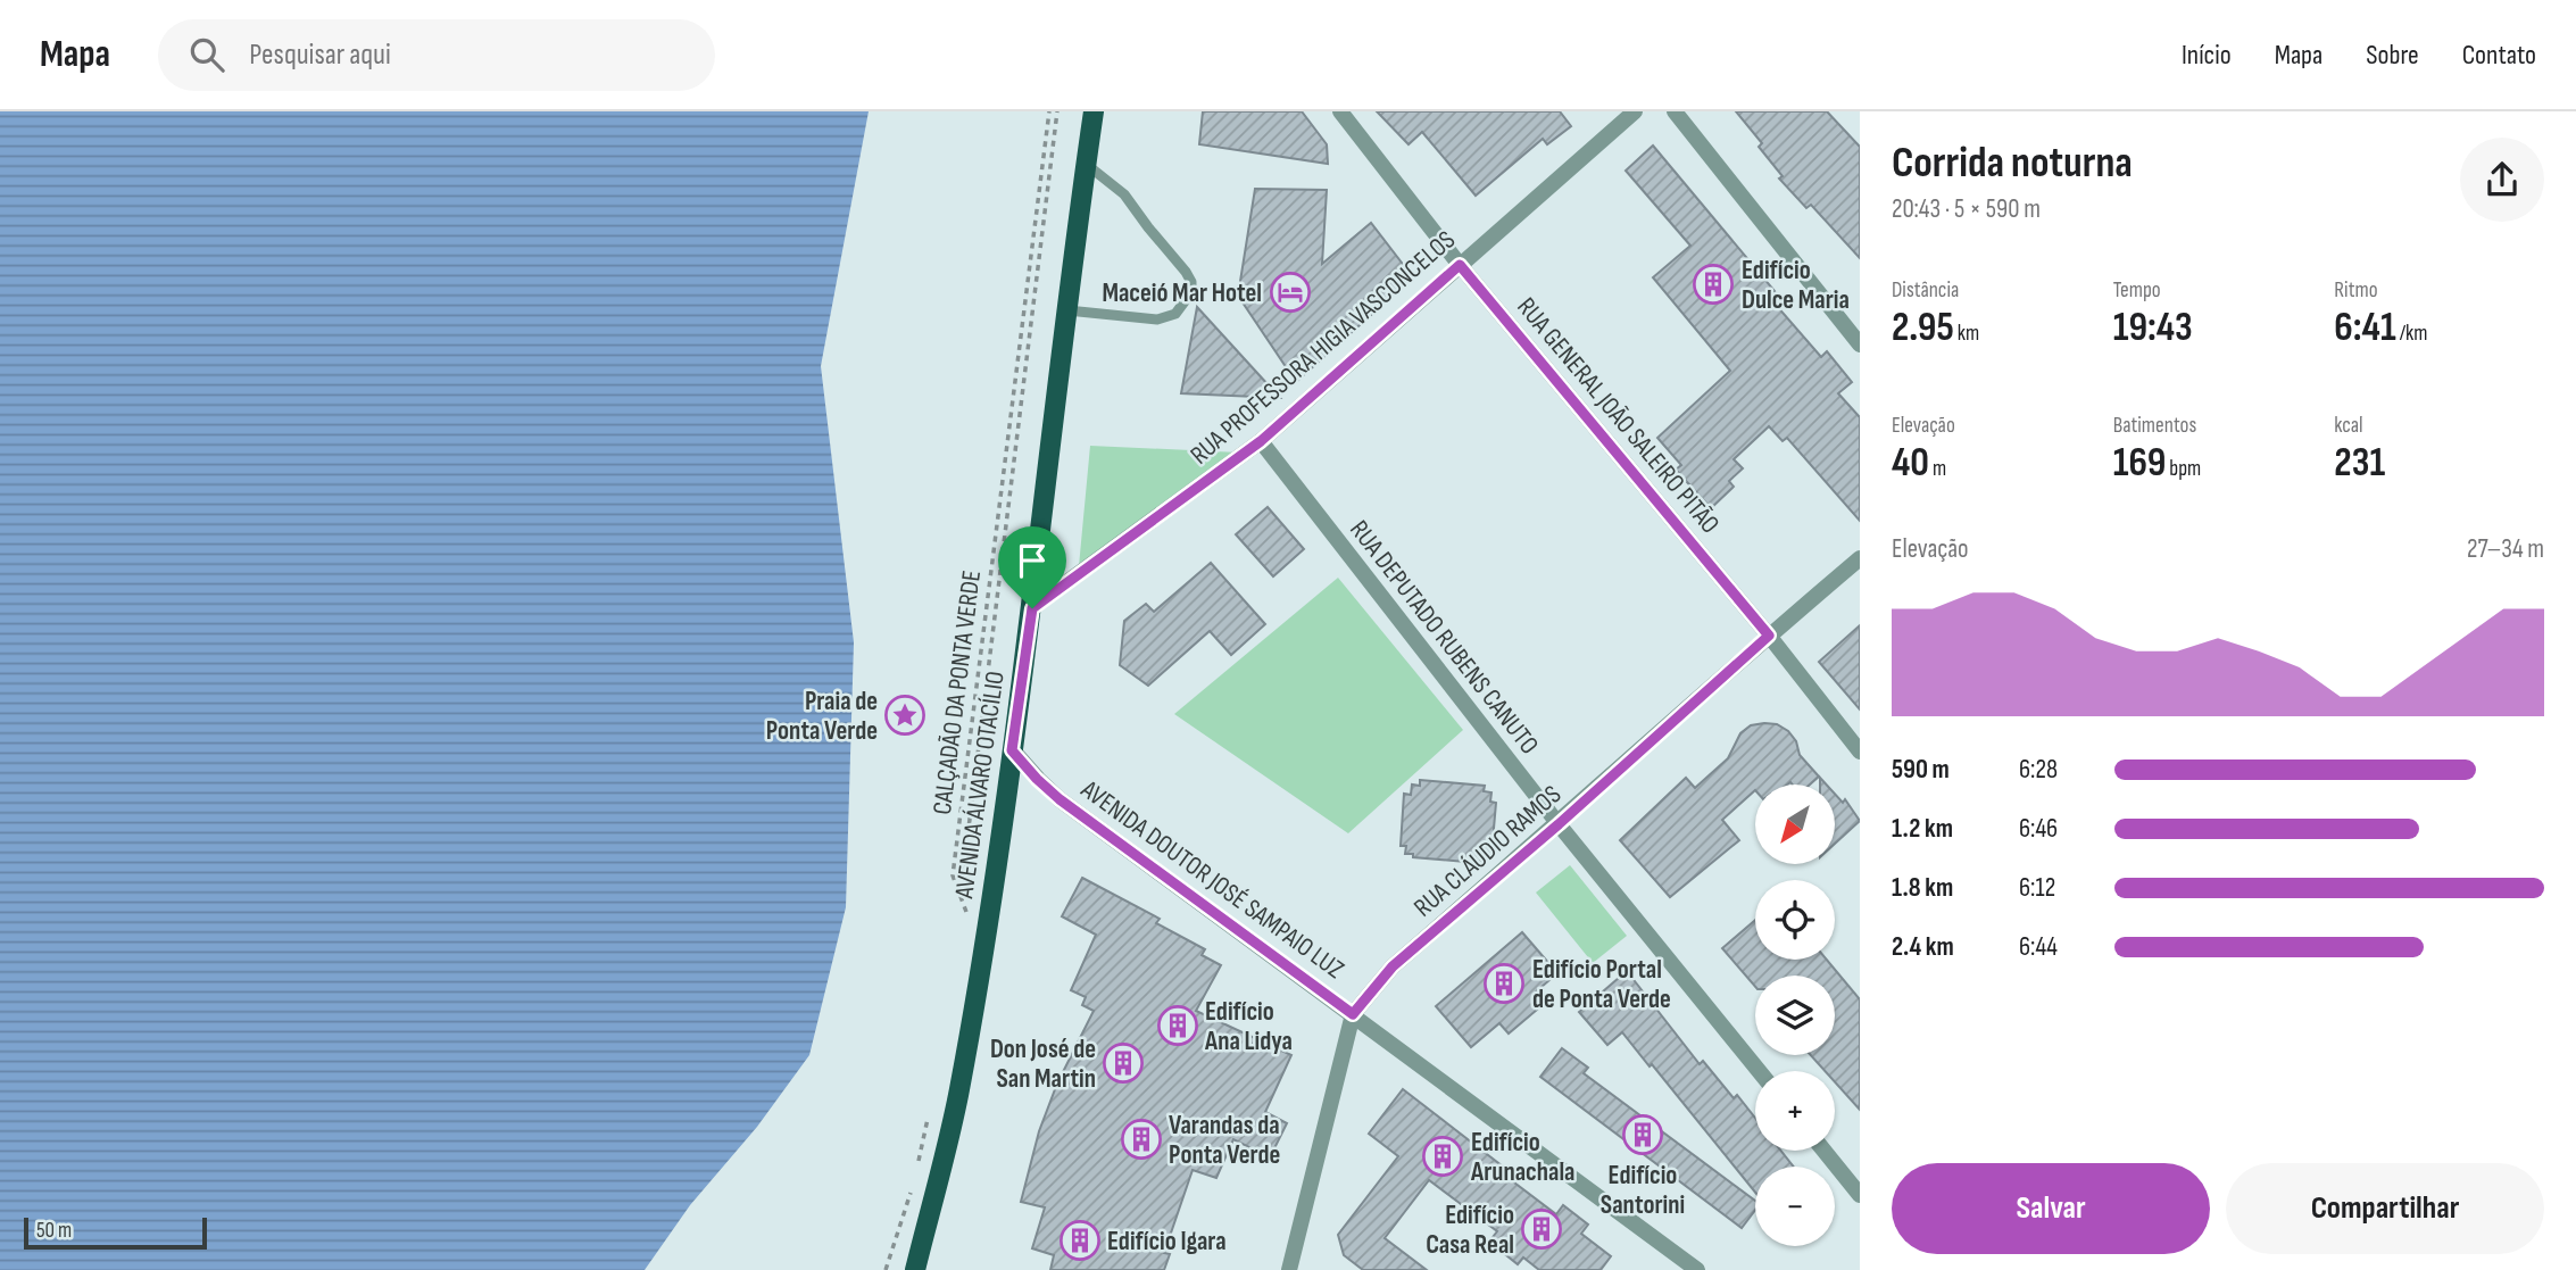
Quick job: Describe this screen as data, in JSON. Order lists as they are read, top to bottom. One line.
{"streets":{"main road":["AVENIDA ÁLVARO OTACÍLIO"],"street":["RUA PROFESSORA HIGIA VASCONCELOS","RUA GENERAL JOÃO SALEIRO PITÃO","RUA DEPUTADO RUBENS CANUTO","RUA CLÁUDIO RAMOS","AVENIDA DOUTOR JOSÉ SAMPAIO LUZ"],"path":["CALÇADÃO DA PONTA VERDE"]},"crossings":[["RUA PROFESSORA HIGIA VASCONCELOS","RUA GENERAL JOÃO SALEIRO PITÃO"],["RUA PROFESSORA HIGIA VASCONCELOS","RUA DEPUTADO RUBENS CANUTO"],["RUA PROFESSORA HIGIA VASCONCELOS","AVENIDA ÁLVARO OTACÍLIO"],["RUA GENERAL JOÃO SALEIRO PITÃO","RUA CLÁUDIO RAMOS"],["RUA DEPUTADO RUBENS CANUTO","RUA CLÁUDIO RAMOS"],["AVENIDA ÁLVARO OTACÍLIO","AVENIDA DOUTOR JOSÉ SAMPAIO LUZ"],["RUA CLÁUDIO RAMOS","AVENIDA DOUTOR JOSÉ SAMPAIO LUZ"]],"places":{"building":["Edifício Dulce Maria","Edifício Portal de Ponta Verde","Edifício Ana Lidya","Don José de San Martin","Edifício Santorini","Varandas da Ponta Verde","Edifício Arunachala","Edifício Casa Real","Edifício Igara"],"hotel":["Maceió Mar Hotel"],"place":["Praia de Ponta Verde"]},"scale_bar":"50 m","north":"bottom left","page":{"header":"Mapa","search":"Pesquisar aqui","nav":["Início","Mapa","Sobre","Contato"],"heading":["Corrida noturna","20:43 · 5 × 590 m"],"stats":[["Distância","2.95 km"],["Tempo","19:43"],["Ritmo","6:41 /km"],["Elevação","40 m"],["Batimentos","169 bpm"],["kcal","231"]],"chart":["Elevação","27–34 m"],"list":[{"name":"590 m","note":"6:28"},{"name":"1.2 km","note":"6:46"},{"name":"1.8 km","note":"6:12"},{"name":"2.4 km","note":"6:44"}],"map_buttons":["+","−"],"buttons":["Salvar","Compartilhar"],"scale":"50 m"}}
